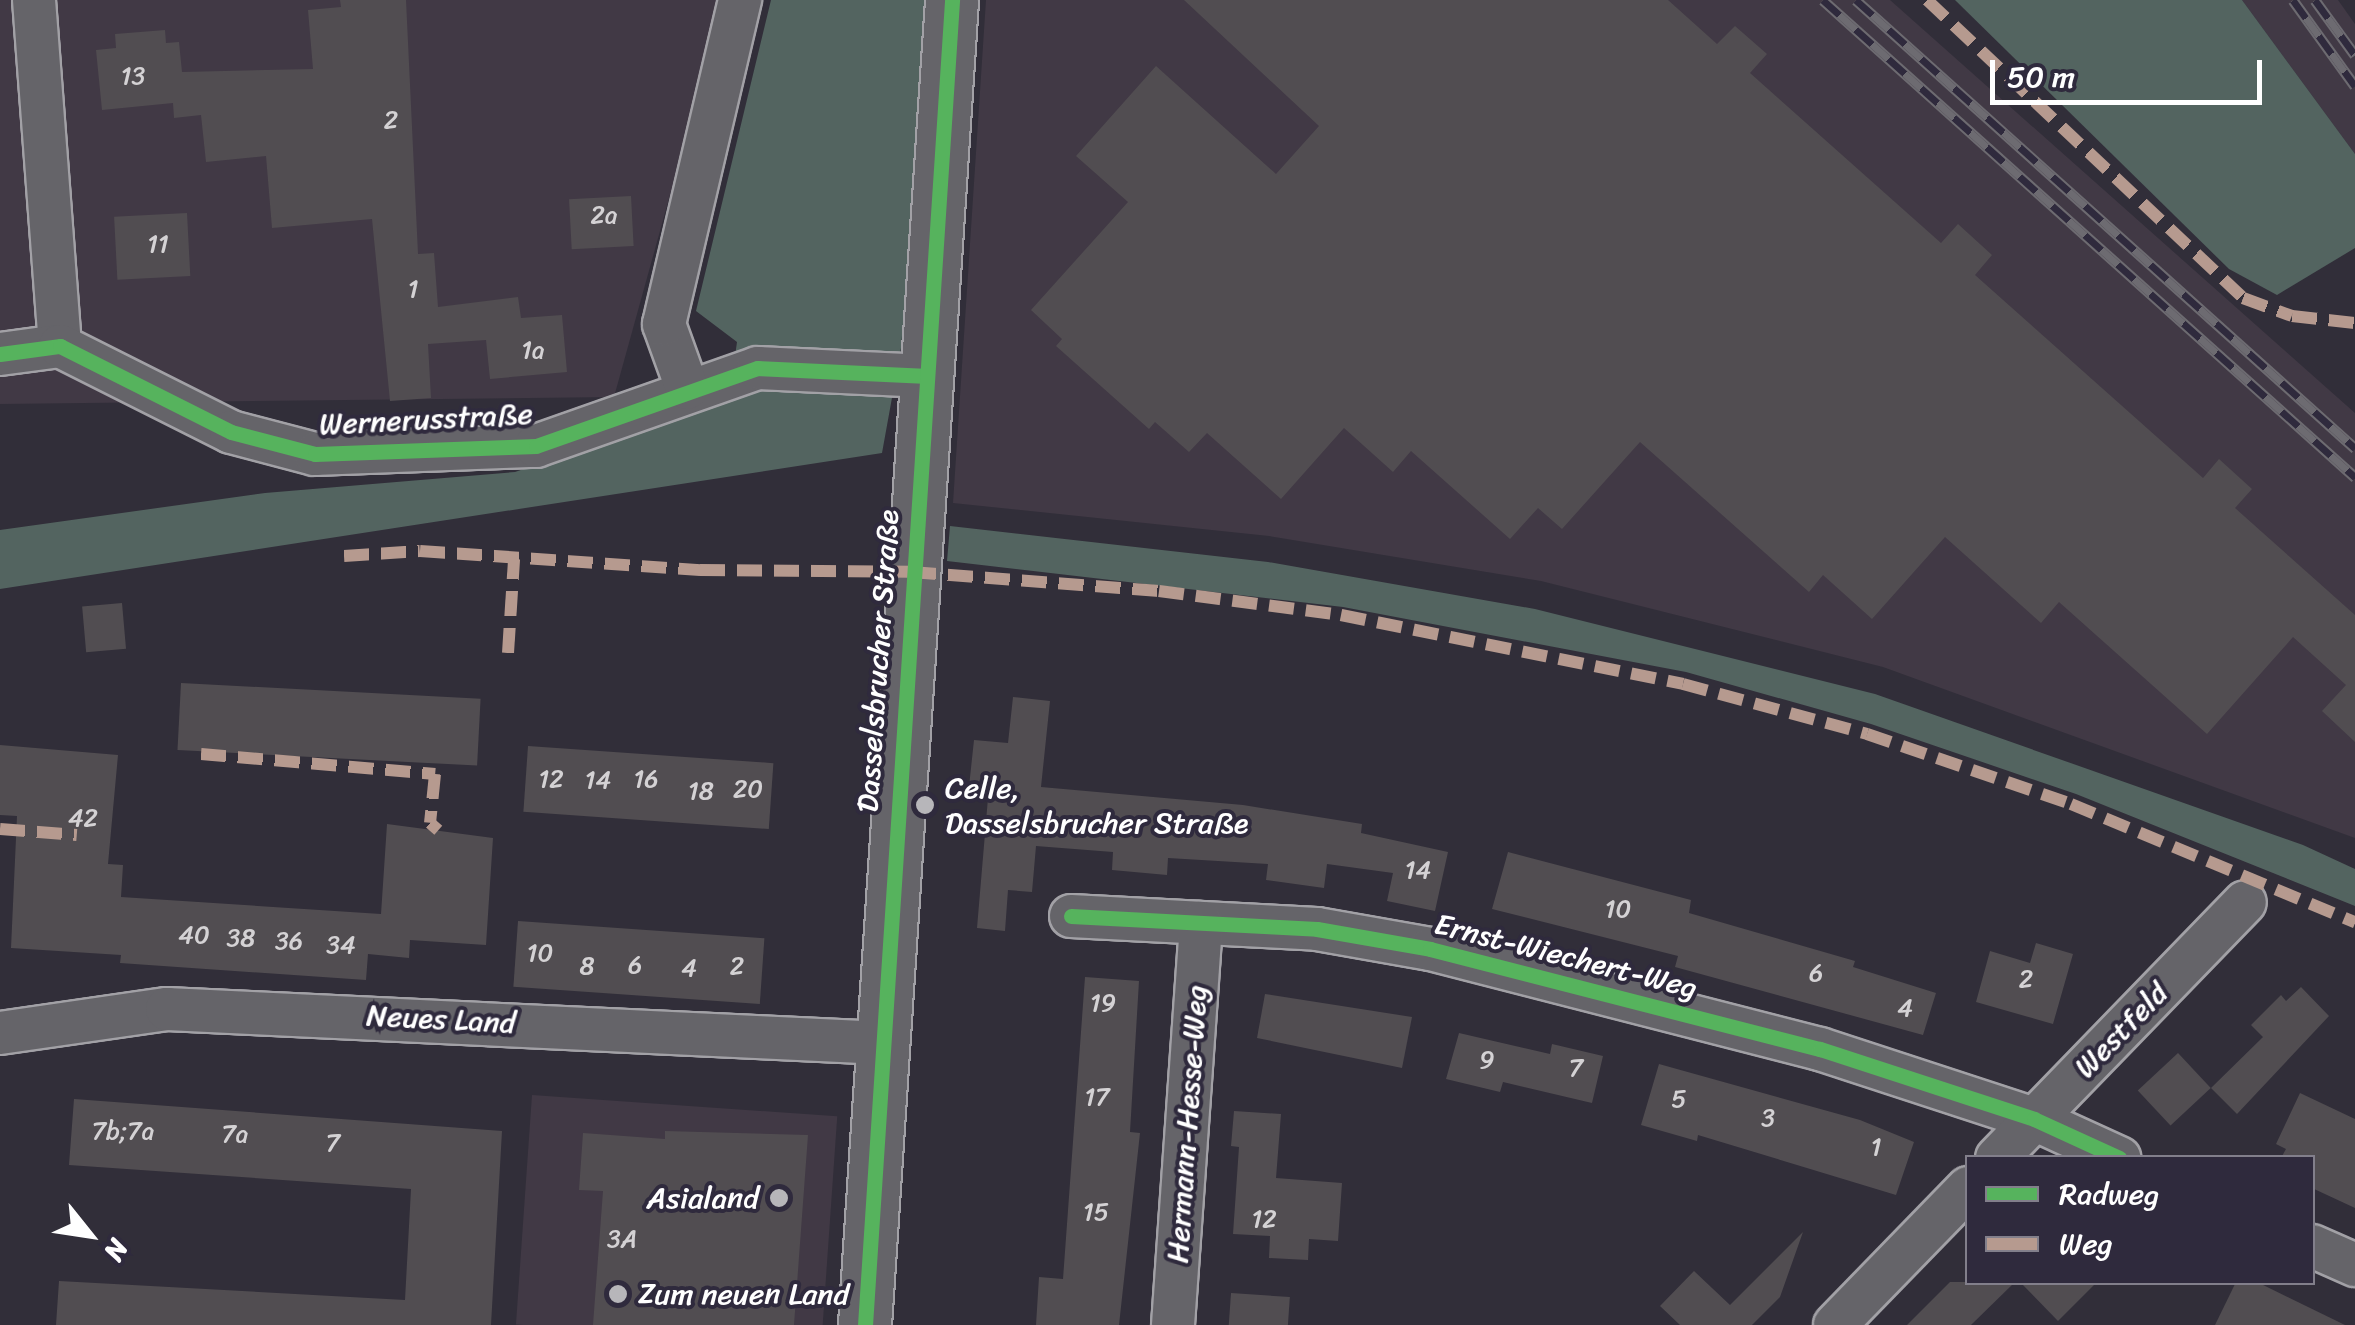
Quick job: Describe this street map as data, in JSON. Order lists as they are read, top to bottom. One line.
{"streets":{"street":["Wernerusstraße","Dasselsbrucher Straße","Ernst-Wiechert-Weg","Neues Land","Westfeld","Hermann-Hesse-Weg"]},"crossings":[["Wernerusstraße","Dasselsbrucher Straße"],["Dasselsbrucher Straße","Neues Land"],["Ernst-Wiechert-Weg","Westfeld"],["Ernst-Wiechert-Weg","Hermann-Hesse-Weg"]],"places":["Celle, Dasselsbrucher Straße","Asialand","Zum neuen Land"],"house_numbers":["13","2","2a","11","1","1a","12","16","14","20","18","42","14","10","40","38","36","34","10","6","8","2","4","6","2","19","4","9","7","17","5","3","7b;7a","7a","7","1","15","12","3A"],"legend":["Radweg","Weg"],"scale_bar":"50 m","north":"bottom right"}
